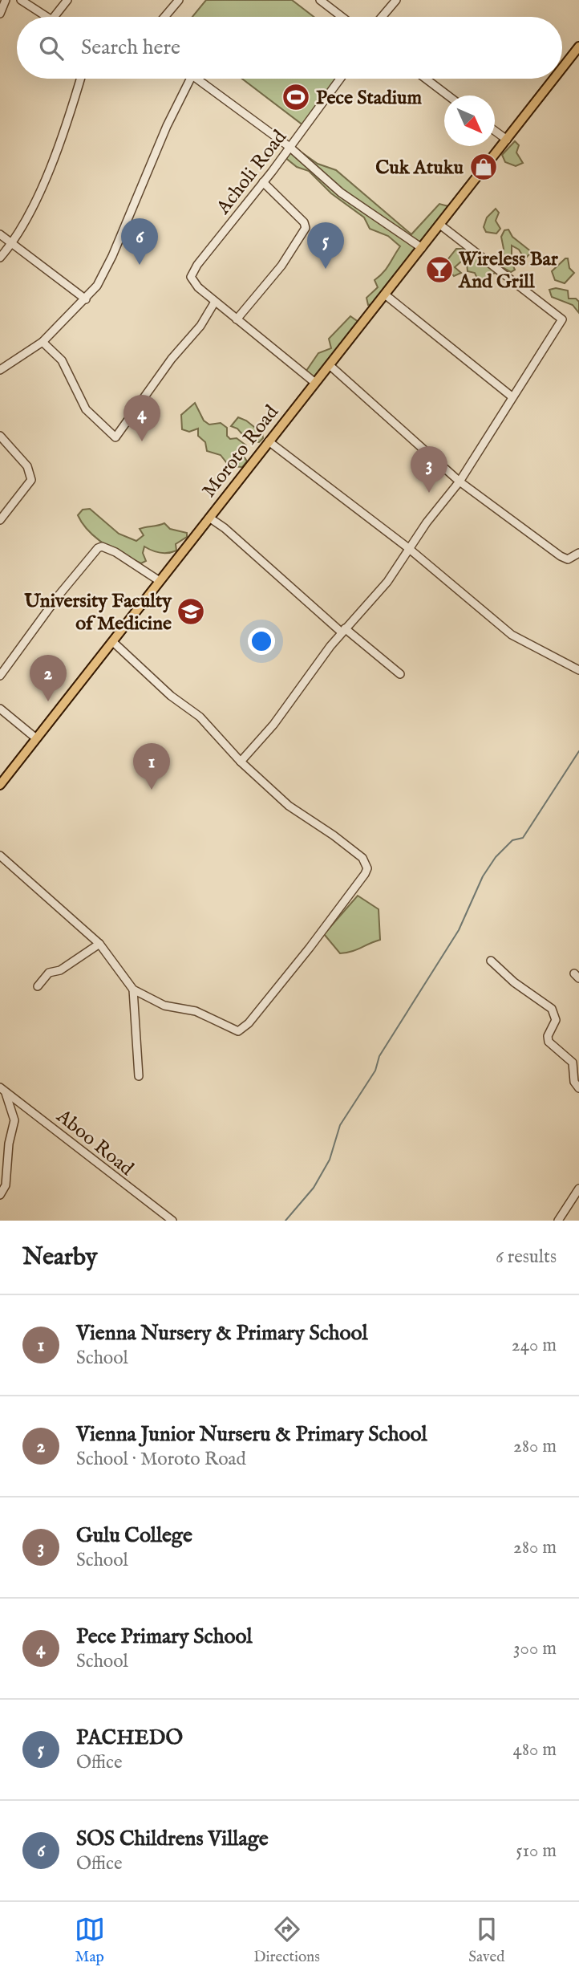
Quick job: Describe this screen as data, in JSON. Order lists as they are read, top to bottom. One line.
{"streets":{"main road":["Moroto Road"],"street":["Acholi Road","Aboo Road"]},"places":{"sports":["Pece Stadium"],"shop":["Cuk Atuku"],"bar":["Wireless Bar And Grill"],"school or university":["University Faculty of Medicine"]},"north":"bottom right","page":{"search":"Search here","pins":["6","5","4","3","2","1"],"heading":["Nearby","6 results"],"list":[{"mark":"1","name":"Vienna Nursery & Primary School","note":"School","value":"240 m"},{"mark":"2","name":"Vienna Junior Nurseru & Primary School","note":"School · Moroto Road","value":"280 m"},{"mark":"3","name":"Gulu College","note":"School","value":"280 m"},{"mark":"4","name":"Pece Primary School","note":"School","value":"300 m"},{"mark":"5","name":"PACHEDO","note":"Office","value":"480 m"},{"mark":"6","name":"SOS Childrens Village","note":"Office","value":"510 m"}],"nav":["Map","Directions","Saved"]}}
